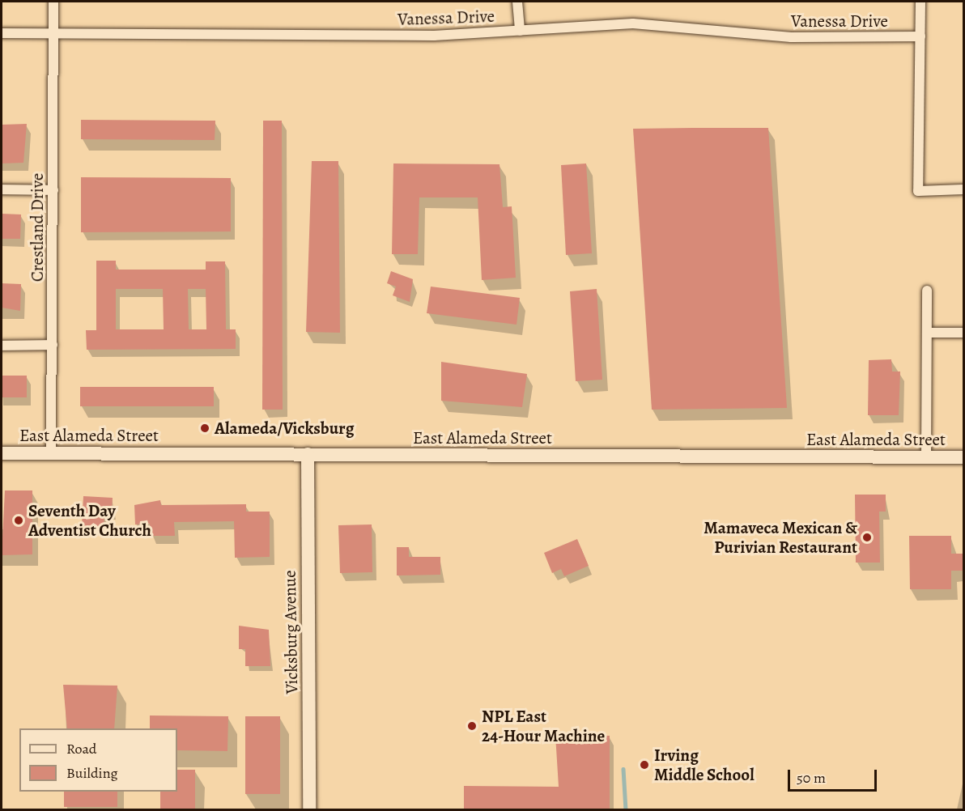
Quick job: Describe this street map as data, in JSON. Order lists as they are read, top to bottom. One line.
{"streets":{"street":["Vanessa Drive","Crestland Drive","East Alameda Street","Vicksburg Avenue"]},"crossings":[["Vanessa Drive","Crestland Drive"],["Crestland Drive","East Alameda Street"],["East Alameda Street","Vicksburg Avenue"]],"places":["Alameda/Vicksburg","Seventh Day Adventist Church","Mamaveca Mexican & Purivian Restaurant","NPL East 24-Hour Machine","Irving Middle School"],"legend":["Road","Building"],"scale_bar":"50 m"}
